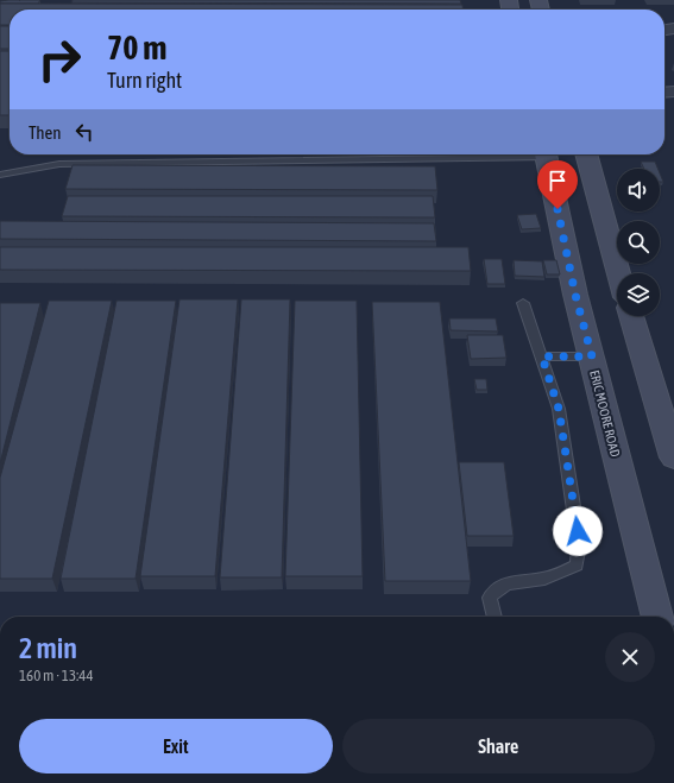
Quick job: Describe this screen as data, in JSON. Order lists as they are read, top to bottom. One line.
{"streets":{"street":["ERIC MOORE ROAD"]},"page":{"turn":["70 m","Turn right"],"then":"Then","heading":["2 min","160 m · 13:44"],"buttons":["Exit","Share"]}}
